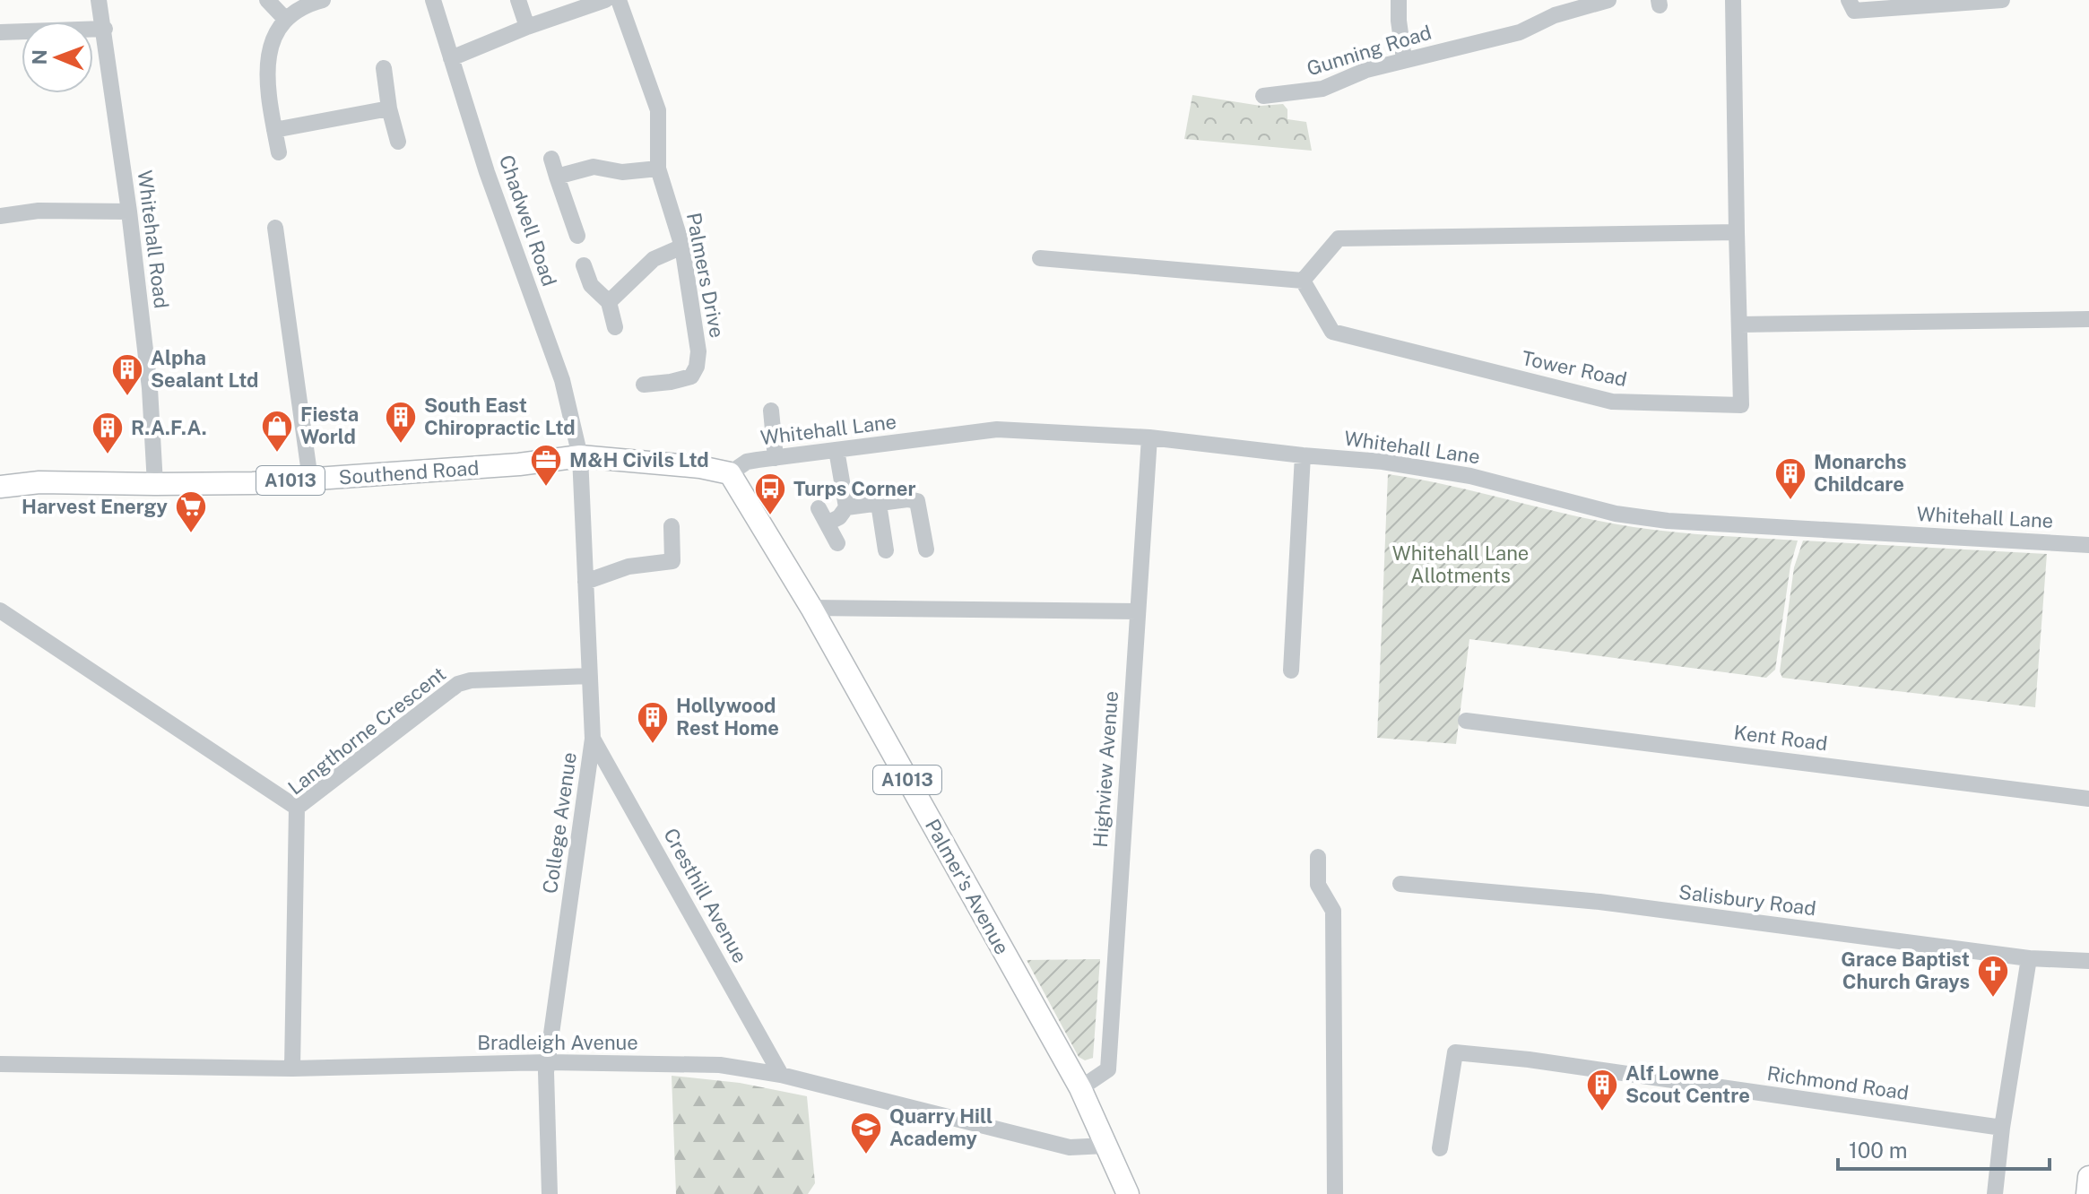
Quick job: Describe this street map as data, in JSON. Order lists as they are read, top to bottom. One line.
{"streets":{"main road":["Southend Road","A1013","Palmer's Avenue"],"street":["Gunning Road","Chadwell Road","Whitehall Road","Palmers Drive","Tower Road","Whitehall Lane","Langthorne Crescent","Kent Road","Highview Avenue","College Avenue","Cresthill Avenue","Salisbury Road","Bradleigh Avenue","Richmond Road"]},"crossings":[["Chadwell Road","Southend Road"],["Chadwell Road","College Avenue"],["Whitehall Road","Southend Road"],["Whitehall Lane","Southend Road"],["Whitehall Lane","Highview Avenue"],["Whitehall Lane","Palmer's Avenue"],["Southend Road","College Avenue"],["Southend Road","Palmer's Avenue"],["Langthorne Crescent","College Avenue"],["Langthorne Crescent","Bradleigh Avenue"],["Highview Avenue","Palmer's Avenue"],["College Avenue","Cresthill Avenue"],["College Avenue","Bradleigh Avenue"],["Palmer's Avenue","Bradleigh Avenue"],["Cresthill Avenue","Bradleigh Avenue"]],"parks":["Whitehall Lane Allotments"],"places":{"building":["Alpha Sealant Ltd","South East Chiropractic Ltd","R.A.F.A.","Monarchs Childcare","Hollywood Rest Home","Alf Lowne Scout Centre"],"shop":["Fiesta World"],"office":["M&H Civils Ltd"],"bus stop":["Turps Corner"],"supermarket":["Harvest Energy"],"church":["Grace Baptist Church Grays"],"school or university":["Quarry Hill Academy"]},"scale_bar":"100 m","north":"left"}
